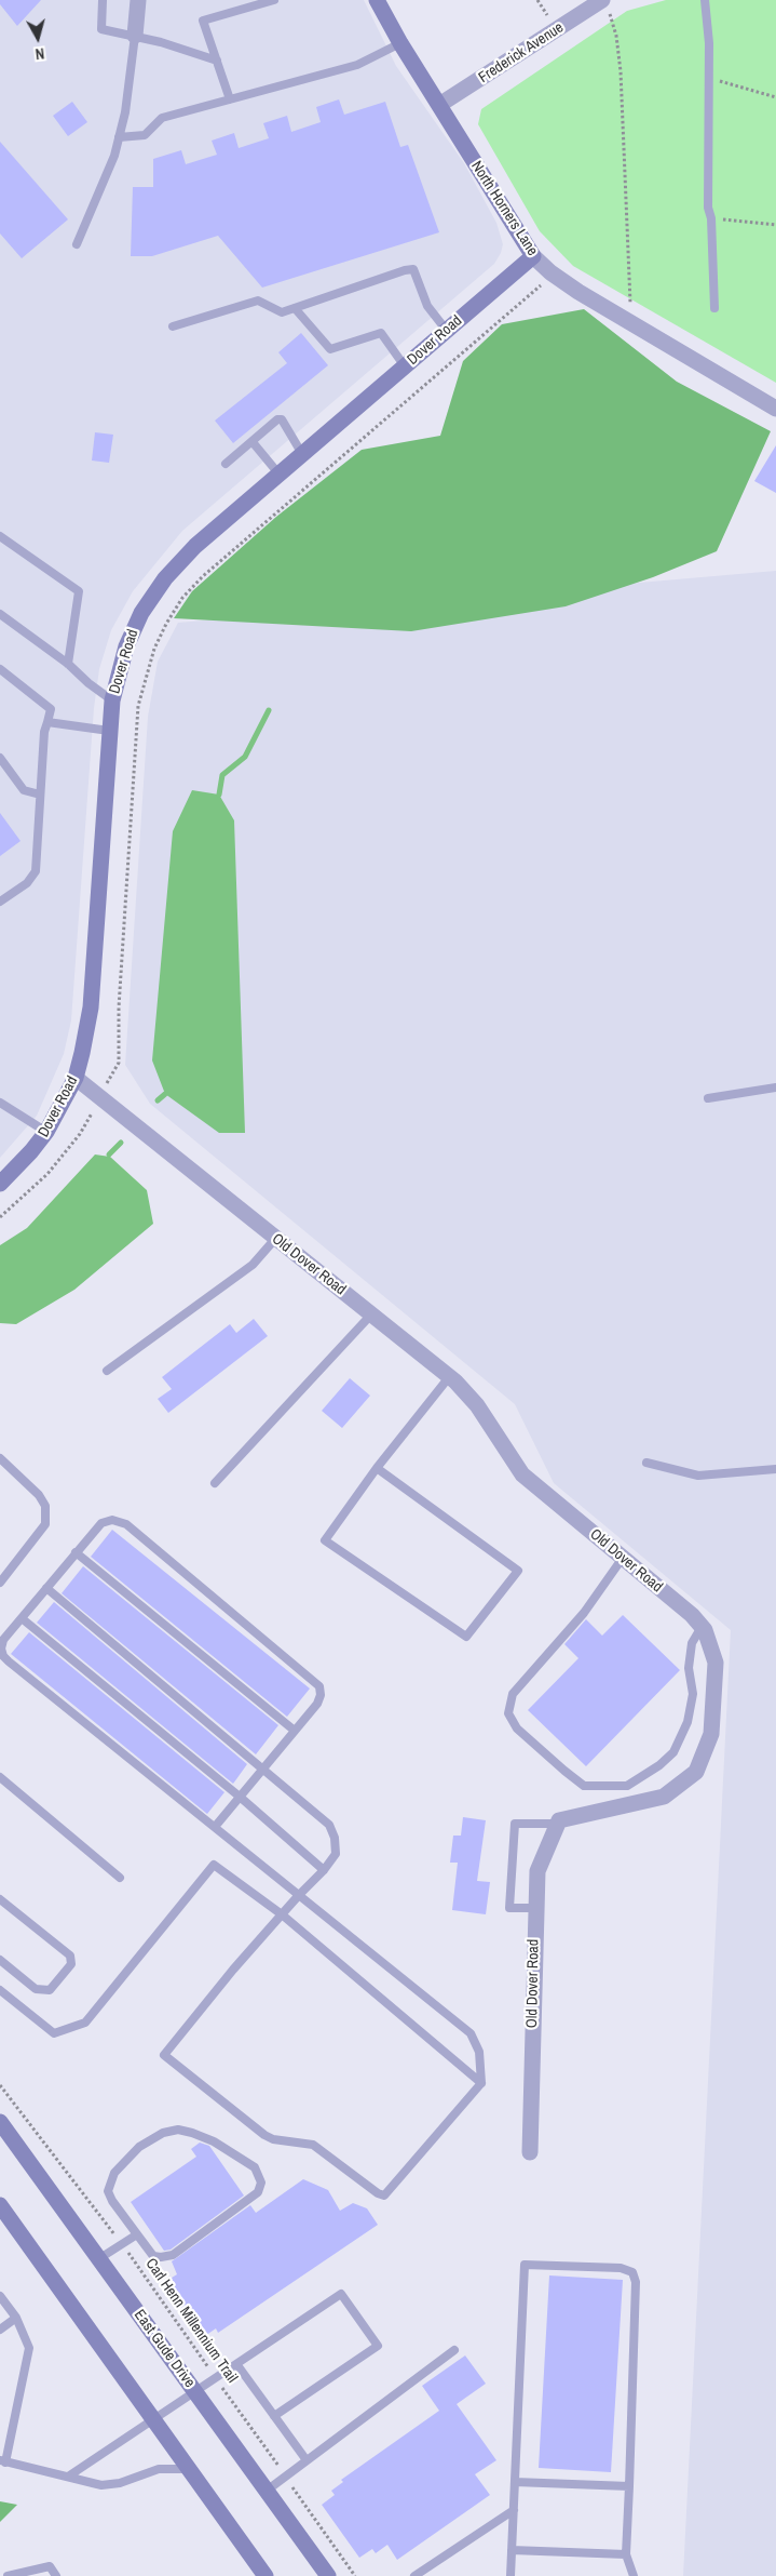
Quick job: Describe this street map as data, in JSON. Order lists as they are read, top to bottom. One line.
{"streets":{"street":["Frederick Avenue","North Horners Lane","Dover Road","Old Dover Road","East Gude Drive"],"path":["Carl Henn Millennium Trail"]},"crossings":[["Frederick Avenue","North Horners Lane"],["North Horners Lane","Dover Road"],["Dover Road","Old Dover Road"]],"north":"bottom"}
